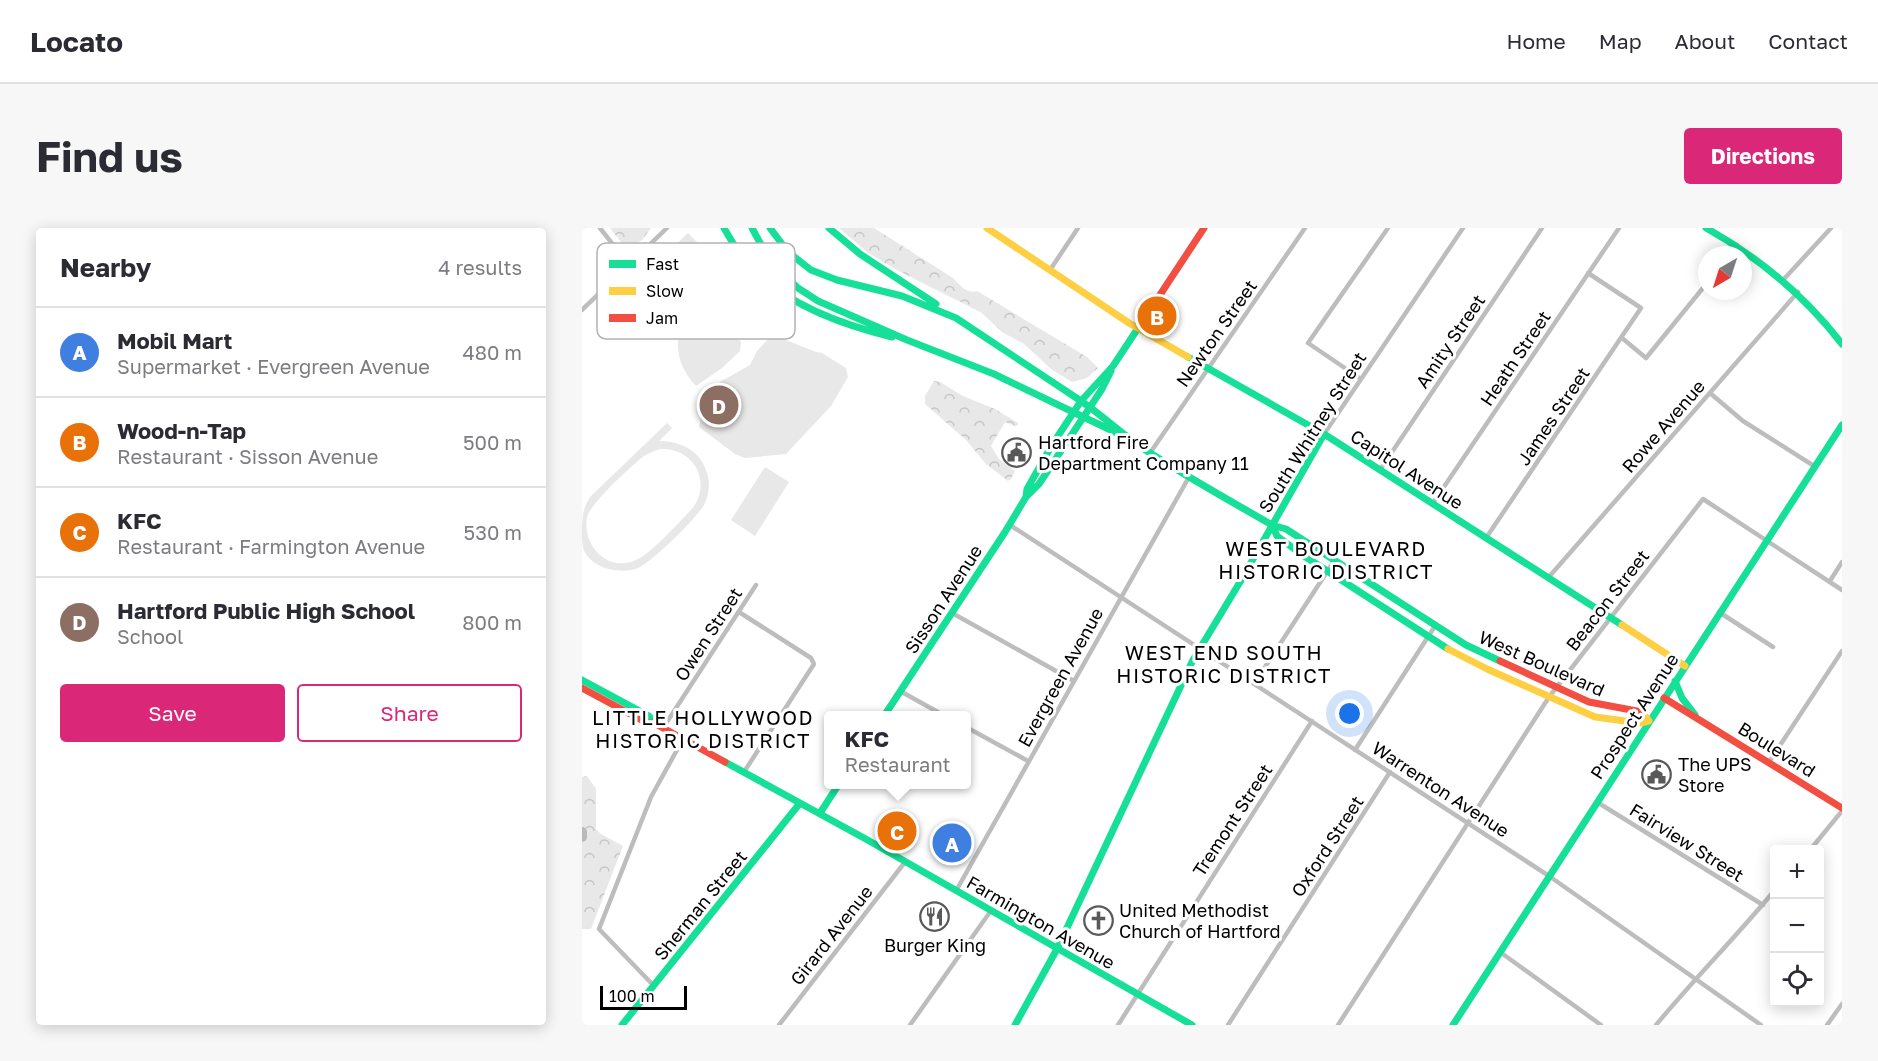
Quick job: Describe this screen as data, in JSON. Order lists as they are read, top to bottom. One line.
{"streets":{"main road":["South Whitney Street","Capitol Avenue","Sisson Avenue","West Boulevard","Prospect Avenue","Boulevard","Sherman Street","Farmington Avenue"],"street":["Newton Street","Amity Street","Heath Street","James Street","Rowe Avenue","Beacon Street","Owen Street","Evergreen Avenue","Warrenton Avenue","Tremont Street","Fairview Street","Oxford Street","Girard Avenue"]},"crossings":[["Newton Street","Capitol Avenue"],["Newton Street","West Boulevard"],["Amity Street","Capitol Avenue"],["Heath Street","James Street"],["Heath Street","Capitol Avenue"],["James Street","Capitol Avenue"],["Rowe Avenue","Capitol Avenue"],["South Whitney Street","Capitol Avenue"],["South Whitney Street","West Boulevard"],["South Whitney Street","Warrenton Avenue"],["South Whitney Street","Farmington Avenue"],["Capitol Avenue","Sisson Avenue"],["Capitol Avenue","Beacon Street"],["Capitol Avenue","Prospect Avenue"],["Sisson Avenue","West Boulevard"],["Sisson Avenue","Warrenton Avenue"],["Beacon Street","West Boulevard"],["Beacon Street","Prospect Avenue"],["Beacon Street","Warrenton Avenue"],["Owen Street","Farmington Avenue"],["West Boulevard","Evergreen Avenue"],["West Boulevard","Prospect Avenue"],["Evergreen Avenue","Warrenton Avenue"],["Evergreen Avenue","Farmington Avenue"],["Prospect Avenue","Boulevard"],["Prospect Avenue","Warrenton Avenue"],["Prospect Avenue","Fairview Street"],["Warrenton Avenue","Tremont Street"],["Warrenton Avenue","Oxford Street"],["Tremont Street","Farmington Avenue"],["Sherman Street","Farmington Avenue"],["Farmington Avenue","Girard Avenue"]],"districts":["WEST BOULEVARD HISTORIC DISTRICT","WEST END SOUTH HISTORIC DISTRICT","LITTLE HOLLYWOOD HISTORIC DISTRICT"],"places":{"public building":["Hartford Fire Department Company 11","The UPS Store"],"restaurant":["Burger King"],"church":["United Methodist Church of Hartford"]},"legend":["Fast","Slow","Jam"],"scale_bar":"100 m","north":"bottom left","page":{"header":"Locato","nav":["Home","Map","About","Contact"],"buttons":["Directions",["Save","Share"]],"title":"Find us","heading":["Nearby","4 results"],"pins":["B","D","C","A"],"list":[{"mark":"A","name":"Mobil Mart","note":"Supermarket · Evergreen Avenue","value":"480 m"},{"mark":"B","name":"Wood-n-Tap","note":"Restaurant · Sisson Avenue","value":"500 m"},{"mark":"C","name":"KFC","note":"Restaurant · Farmington Avenue","value":"530 m"},{"mark":"D","name":"Hartford Public High School","note":"School","value":"800 m"}],"popup":["KFC","Restaurant"],"map_buttons":["+","−"],"scale":"100 m"}}
